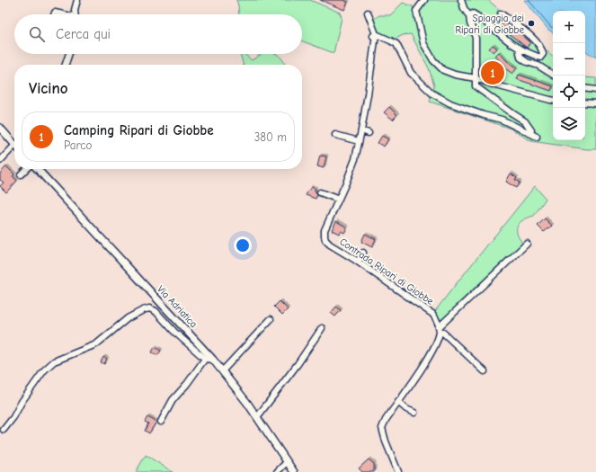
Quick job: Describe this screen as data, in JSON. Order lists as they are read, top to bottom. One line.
{"streets":{"main road":["Via Adriatica"],"street":["Contrada Ripari di Giobbe"]},"places":["Spiaggia dei Ripari di Giobbe"],"page":{"map_buttons":["+","−"],"search":"Cerca qui","pins":"1","heading":"Vicino","list":[{"mark":"1","name":"Camping Ripari di Giobbe","note":"Parco","value":"380 m"}]}}
